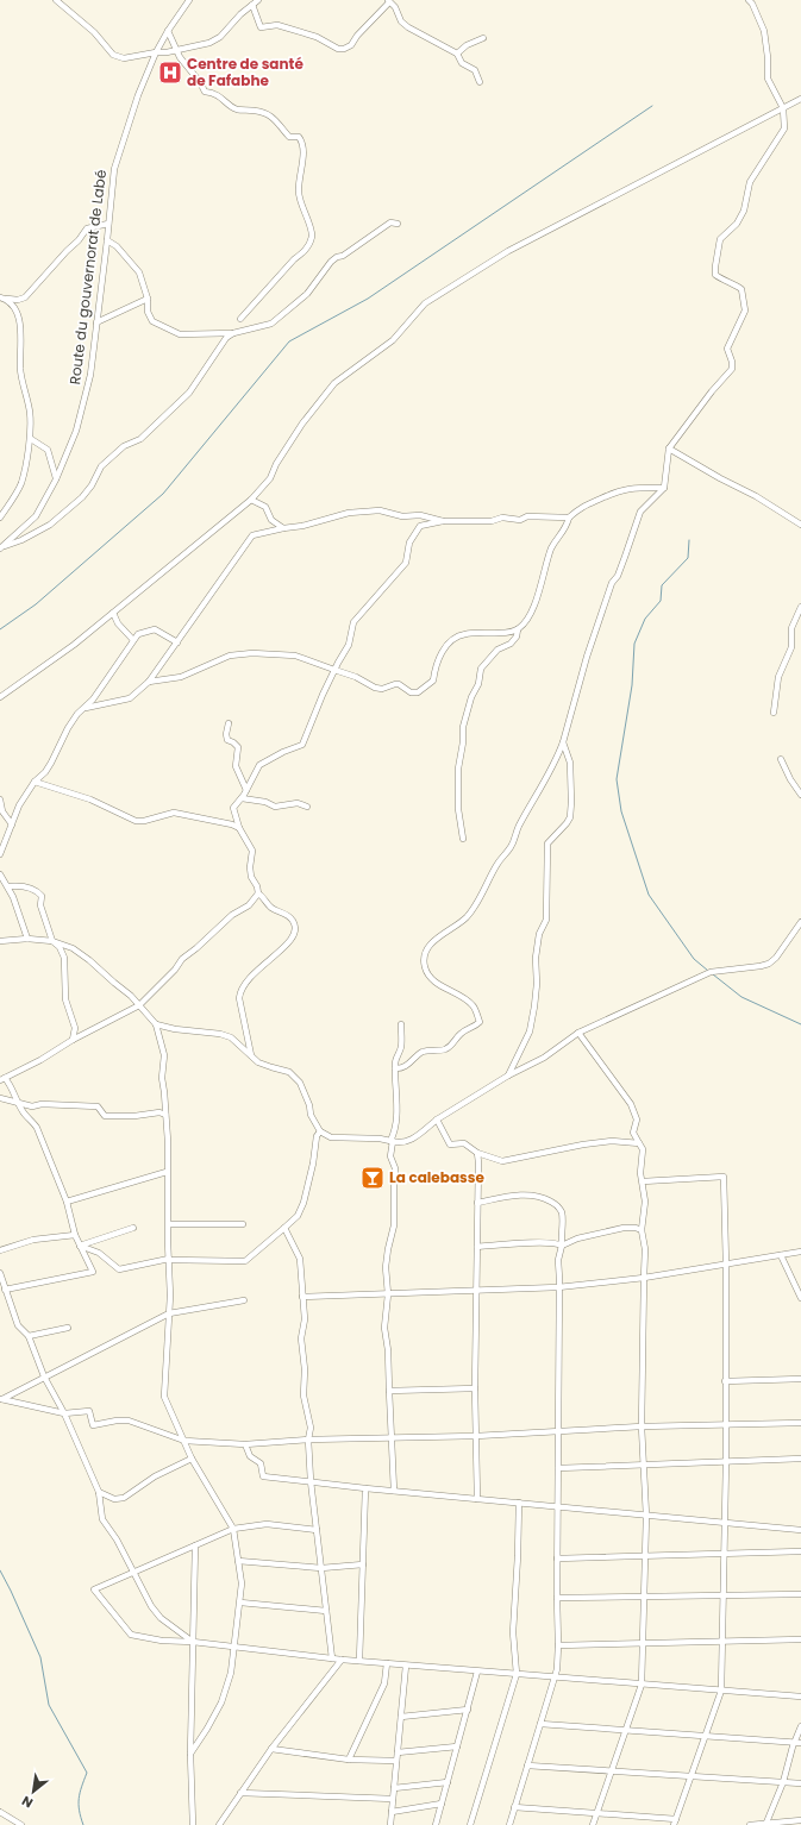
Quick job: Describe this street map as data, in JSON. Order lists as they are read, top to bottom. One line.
{"streets":{"street":["Route du gouvernorat de Labé"]},"places":{"hospital":["Centre de santé de Fafabhe"],"bar":["La calebasse"]},"north":"bottom left"}
